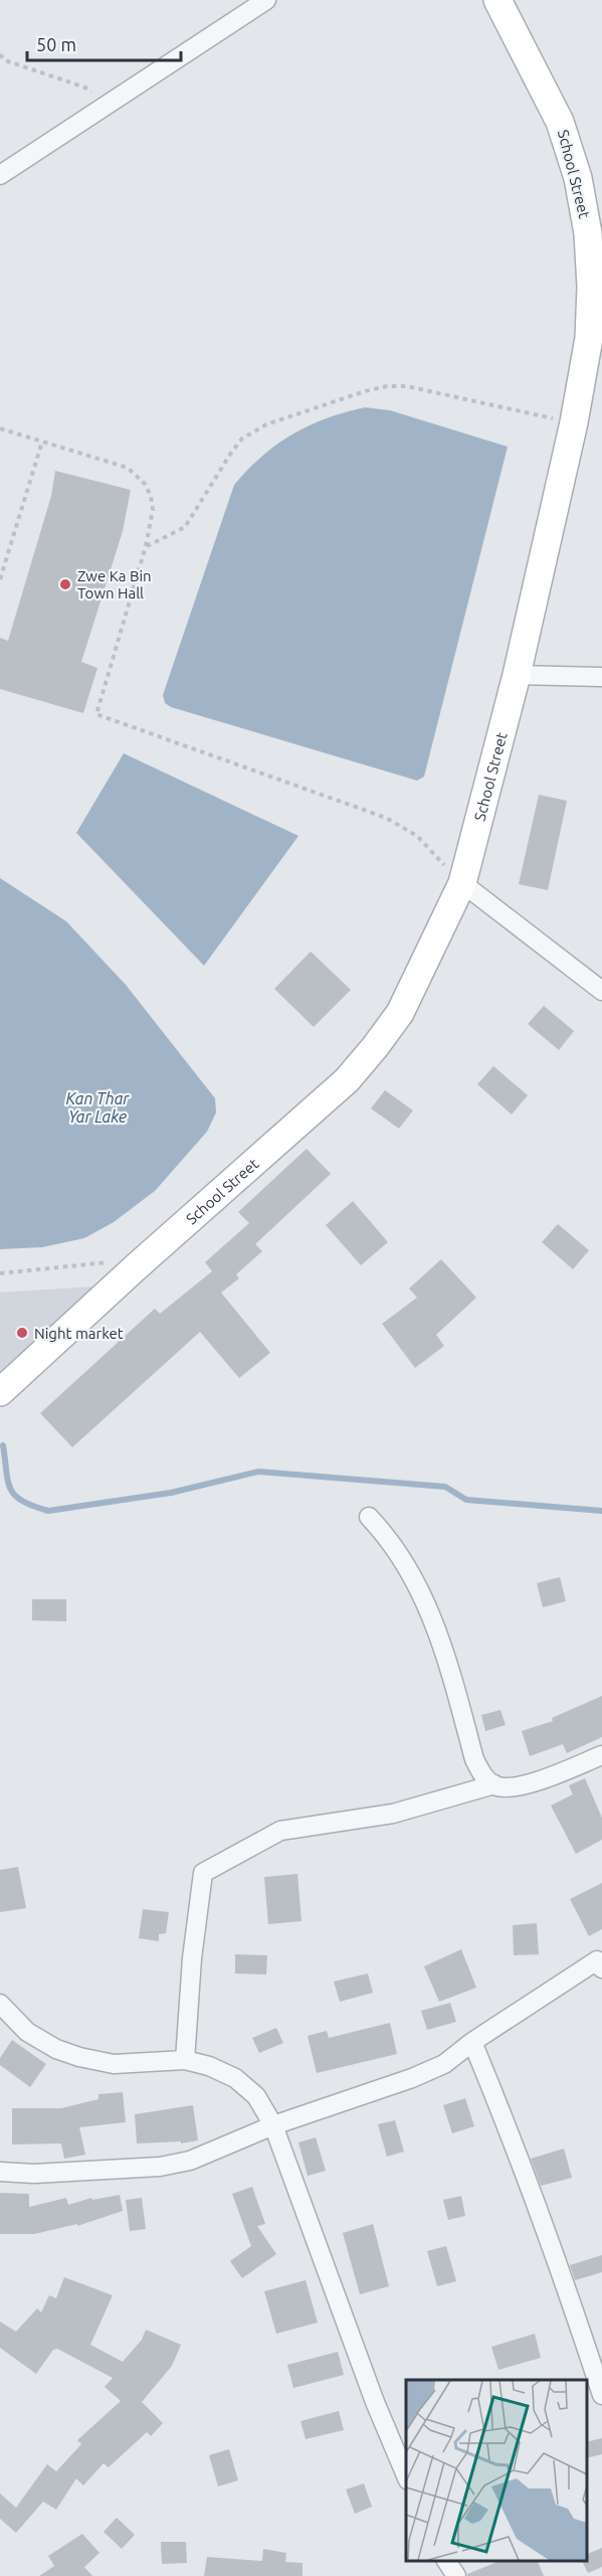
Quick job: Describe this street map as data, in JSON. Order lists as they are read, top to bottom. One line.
{"streets":{"street":["School Street"]},"water":["Kan Thar Yar Lake"],"places":["Zwe Ka Bin Town Hall","Night market"],"scale_bar":"50 m"}
